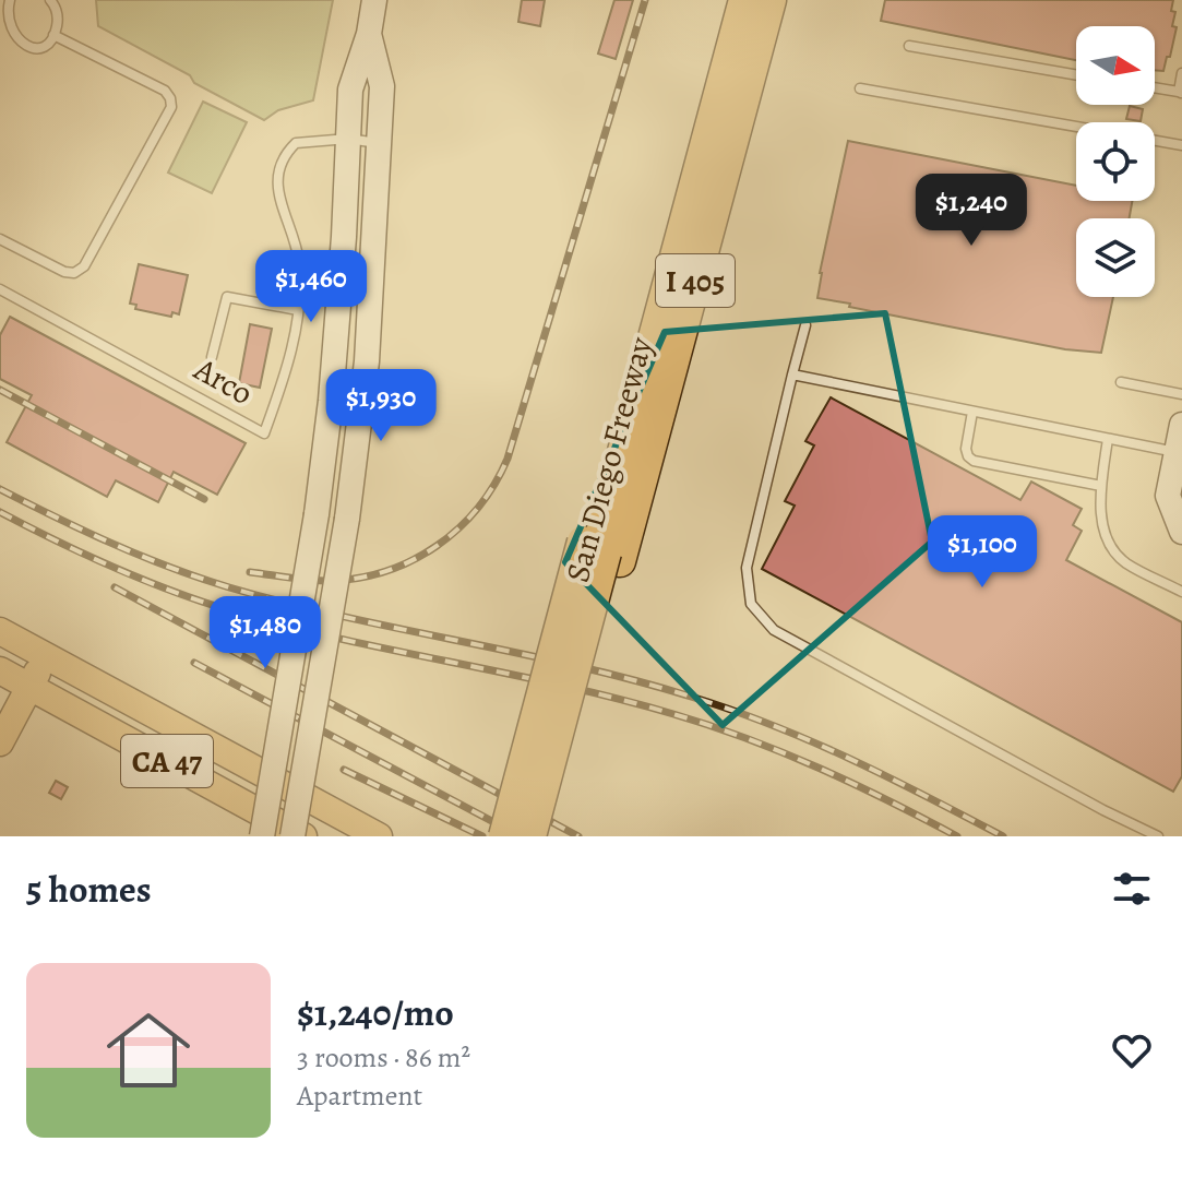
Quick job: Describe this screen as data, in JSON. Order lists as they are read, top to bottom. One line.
{"streets":{"highway":["I 405","San Diego Freeway"],"main road":["CA 47"],"lane":["Arco"]},"north":"right","page":{"price":["$1,240","$1,460","$1,930","$1,100","$1,480"],"heading":"5 homes","list":[{"name":"$1,240/mo","note":"3 rooms · 86 m² · Apartment"}]}}
